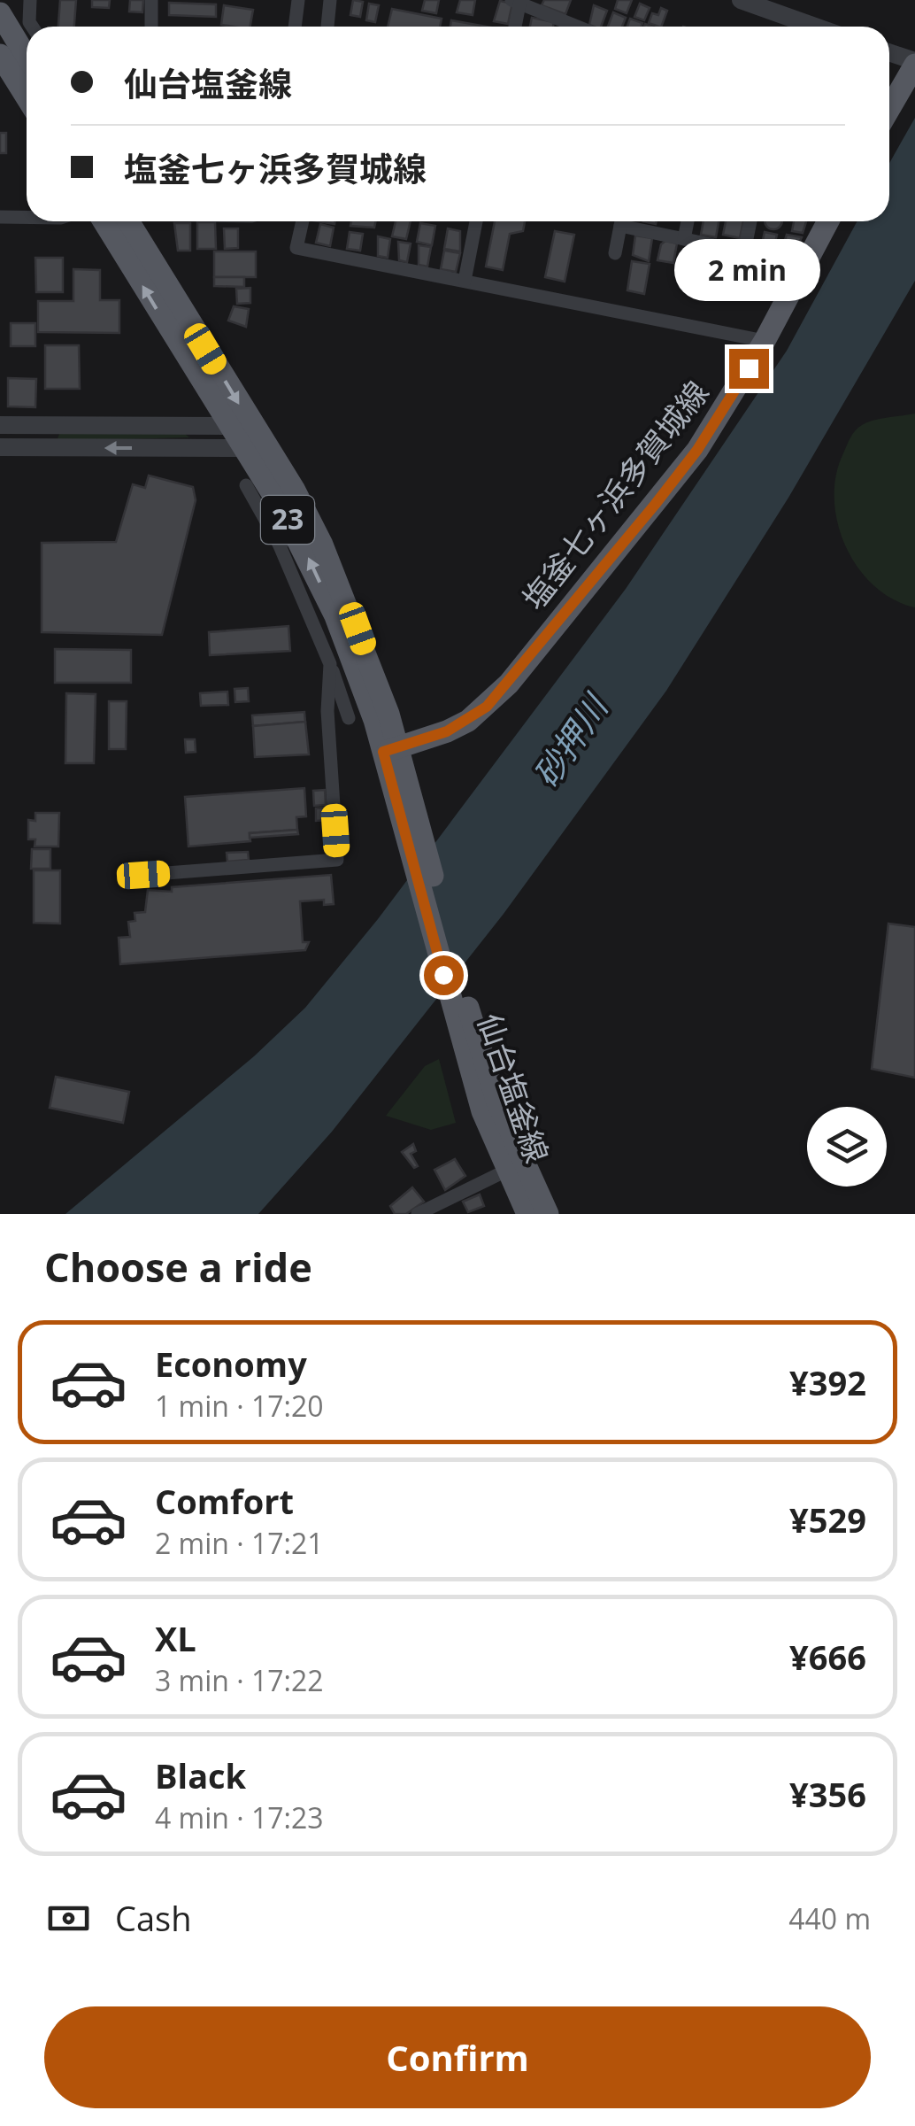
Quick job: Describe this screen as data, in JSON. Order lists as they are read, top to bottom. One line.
{"streets":{"main road":["塩釜七ヶ浜多賀城線","23","仙台塩釜線"]},"crossings":[["塩釜七ヶ浜多賀城線","仙台塩釜線"]],"water":["砂押川"],"page":{"banner":["仙台塩釜線","塩釜七ヶ浜多賀城線"],"bubble":"2 min","heading":"Choose a ride","list":[{"name":"Economy","note":"1 min · 17:20","value":"¥392"},{"name":"Comfort","note":"2 min · 17:21","value":"¥529"},{"name":"XL","note":"3 min · 17:22","value":"¥666"},{"name":"Black","note":"4 min · 17:23","value":"¥356"}],"pay":["Cash","440 m"],"buttons":"Confirm"}}
